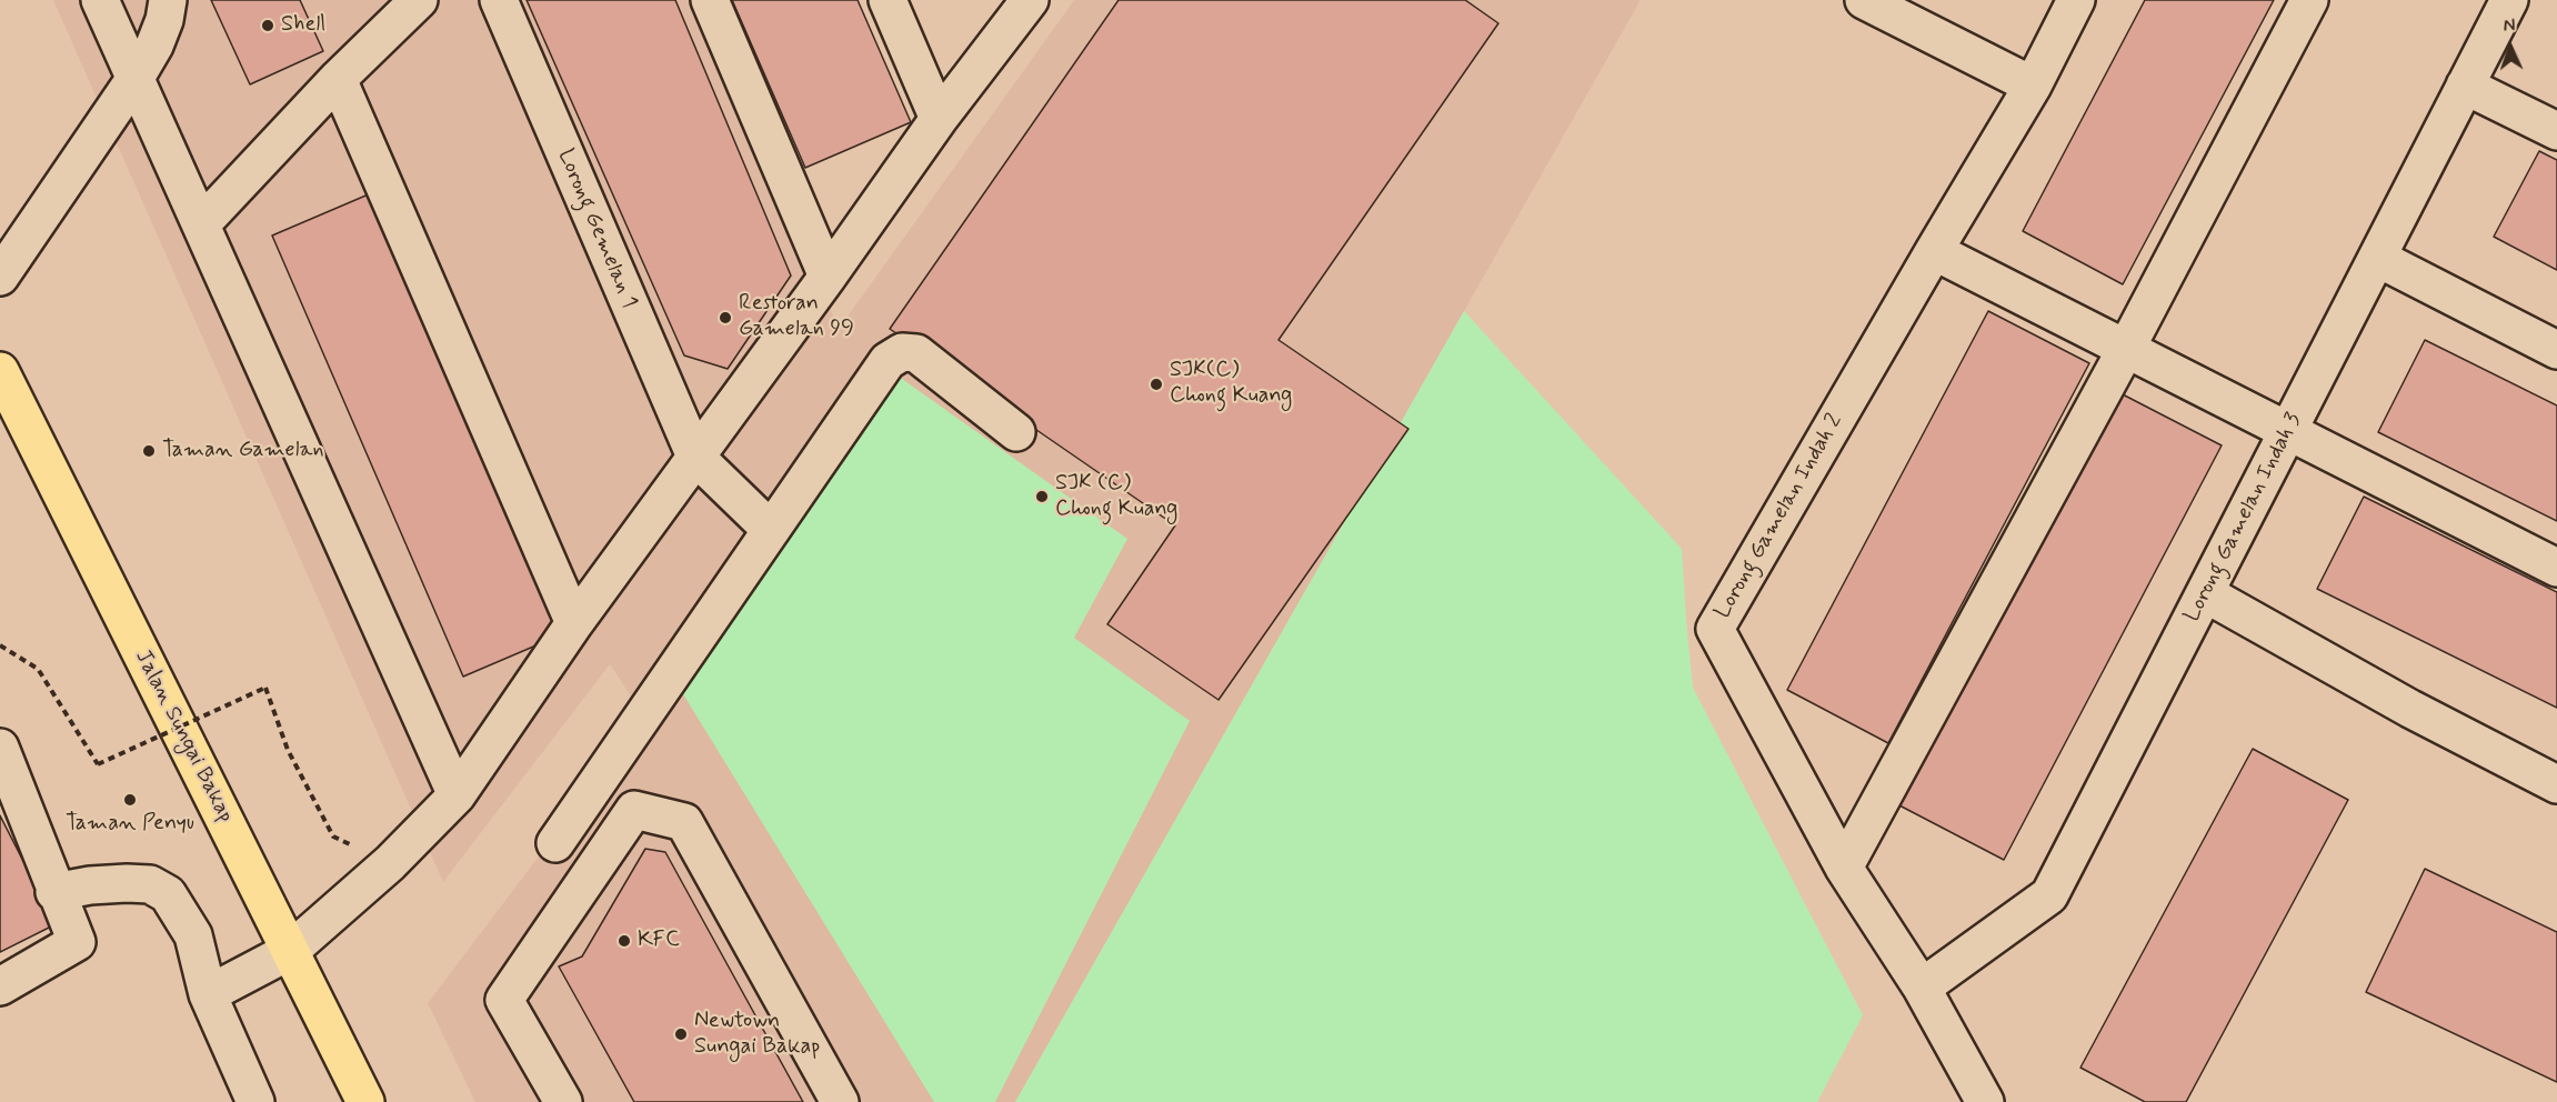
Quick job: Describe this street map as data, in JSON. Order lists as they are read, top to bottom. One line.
{"streets":{"highway":["Jalan Sungai Bakap"],"street":["Lorong Gemelan 1","Lorong Gamelan Indah 2","Lorong Gamelan Indah 3"]},"crossings":[["Lorong Gamelan Indah 2","Lorong Gamelan Indah 3"]],"places":["Shell","Restoran Gamelan 99","SJK(C) Chong Kuang","Taman Gamelan","SJK (C) Chong Kuang","Taman Penyu","KFC","Newtown Sungai Bakap"],"north":"top"}
